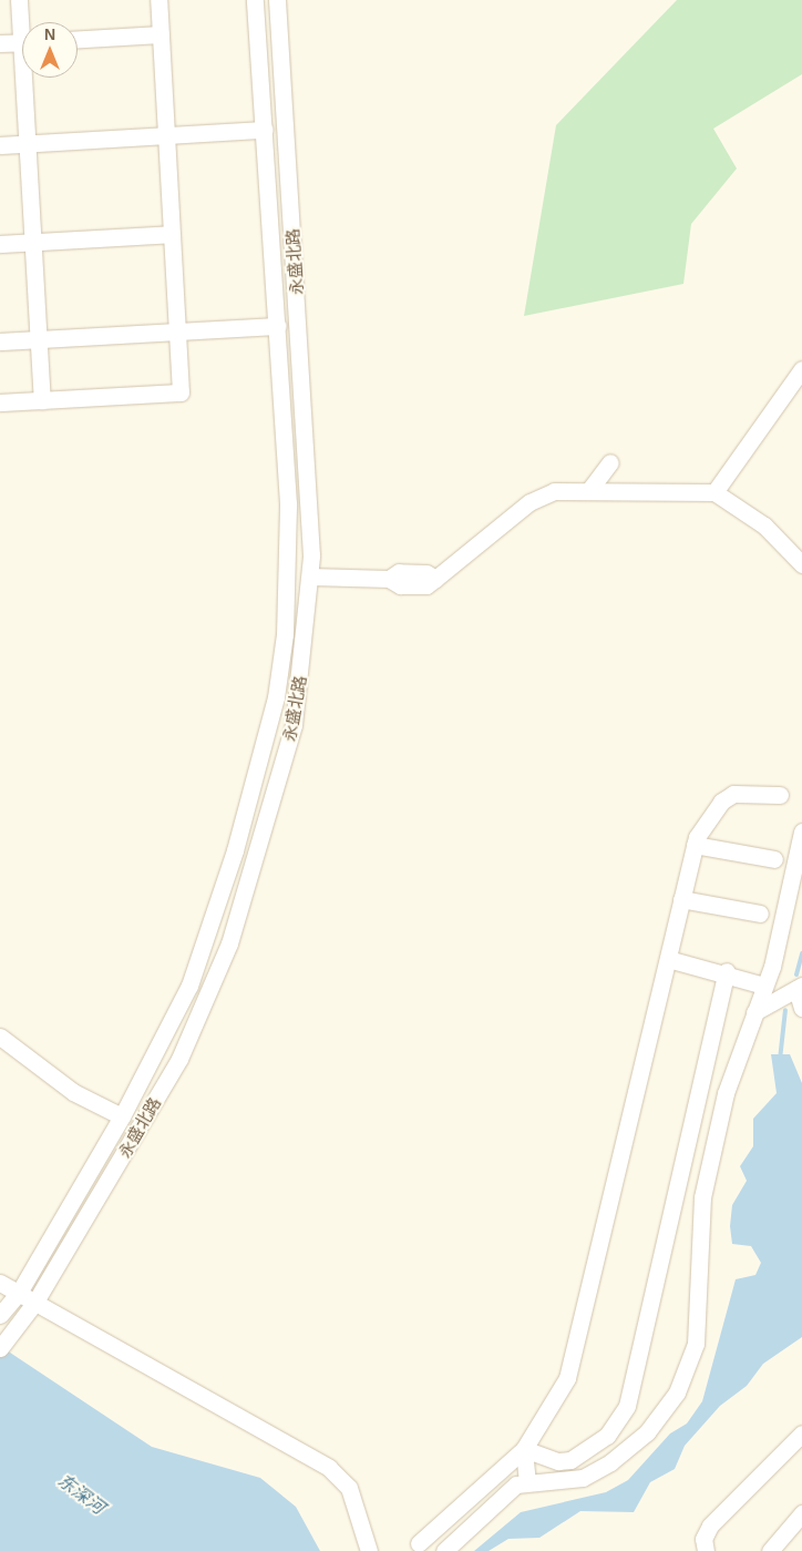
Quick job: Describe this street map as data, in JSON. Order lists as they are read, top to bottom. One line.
{"streets":{"street":["永盛北路"]},"water":["东深河"],"north":"top"}
